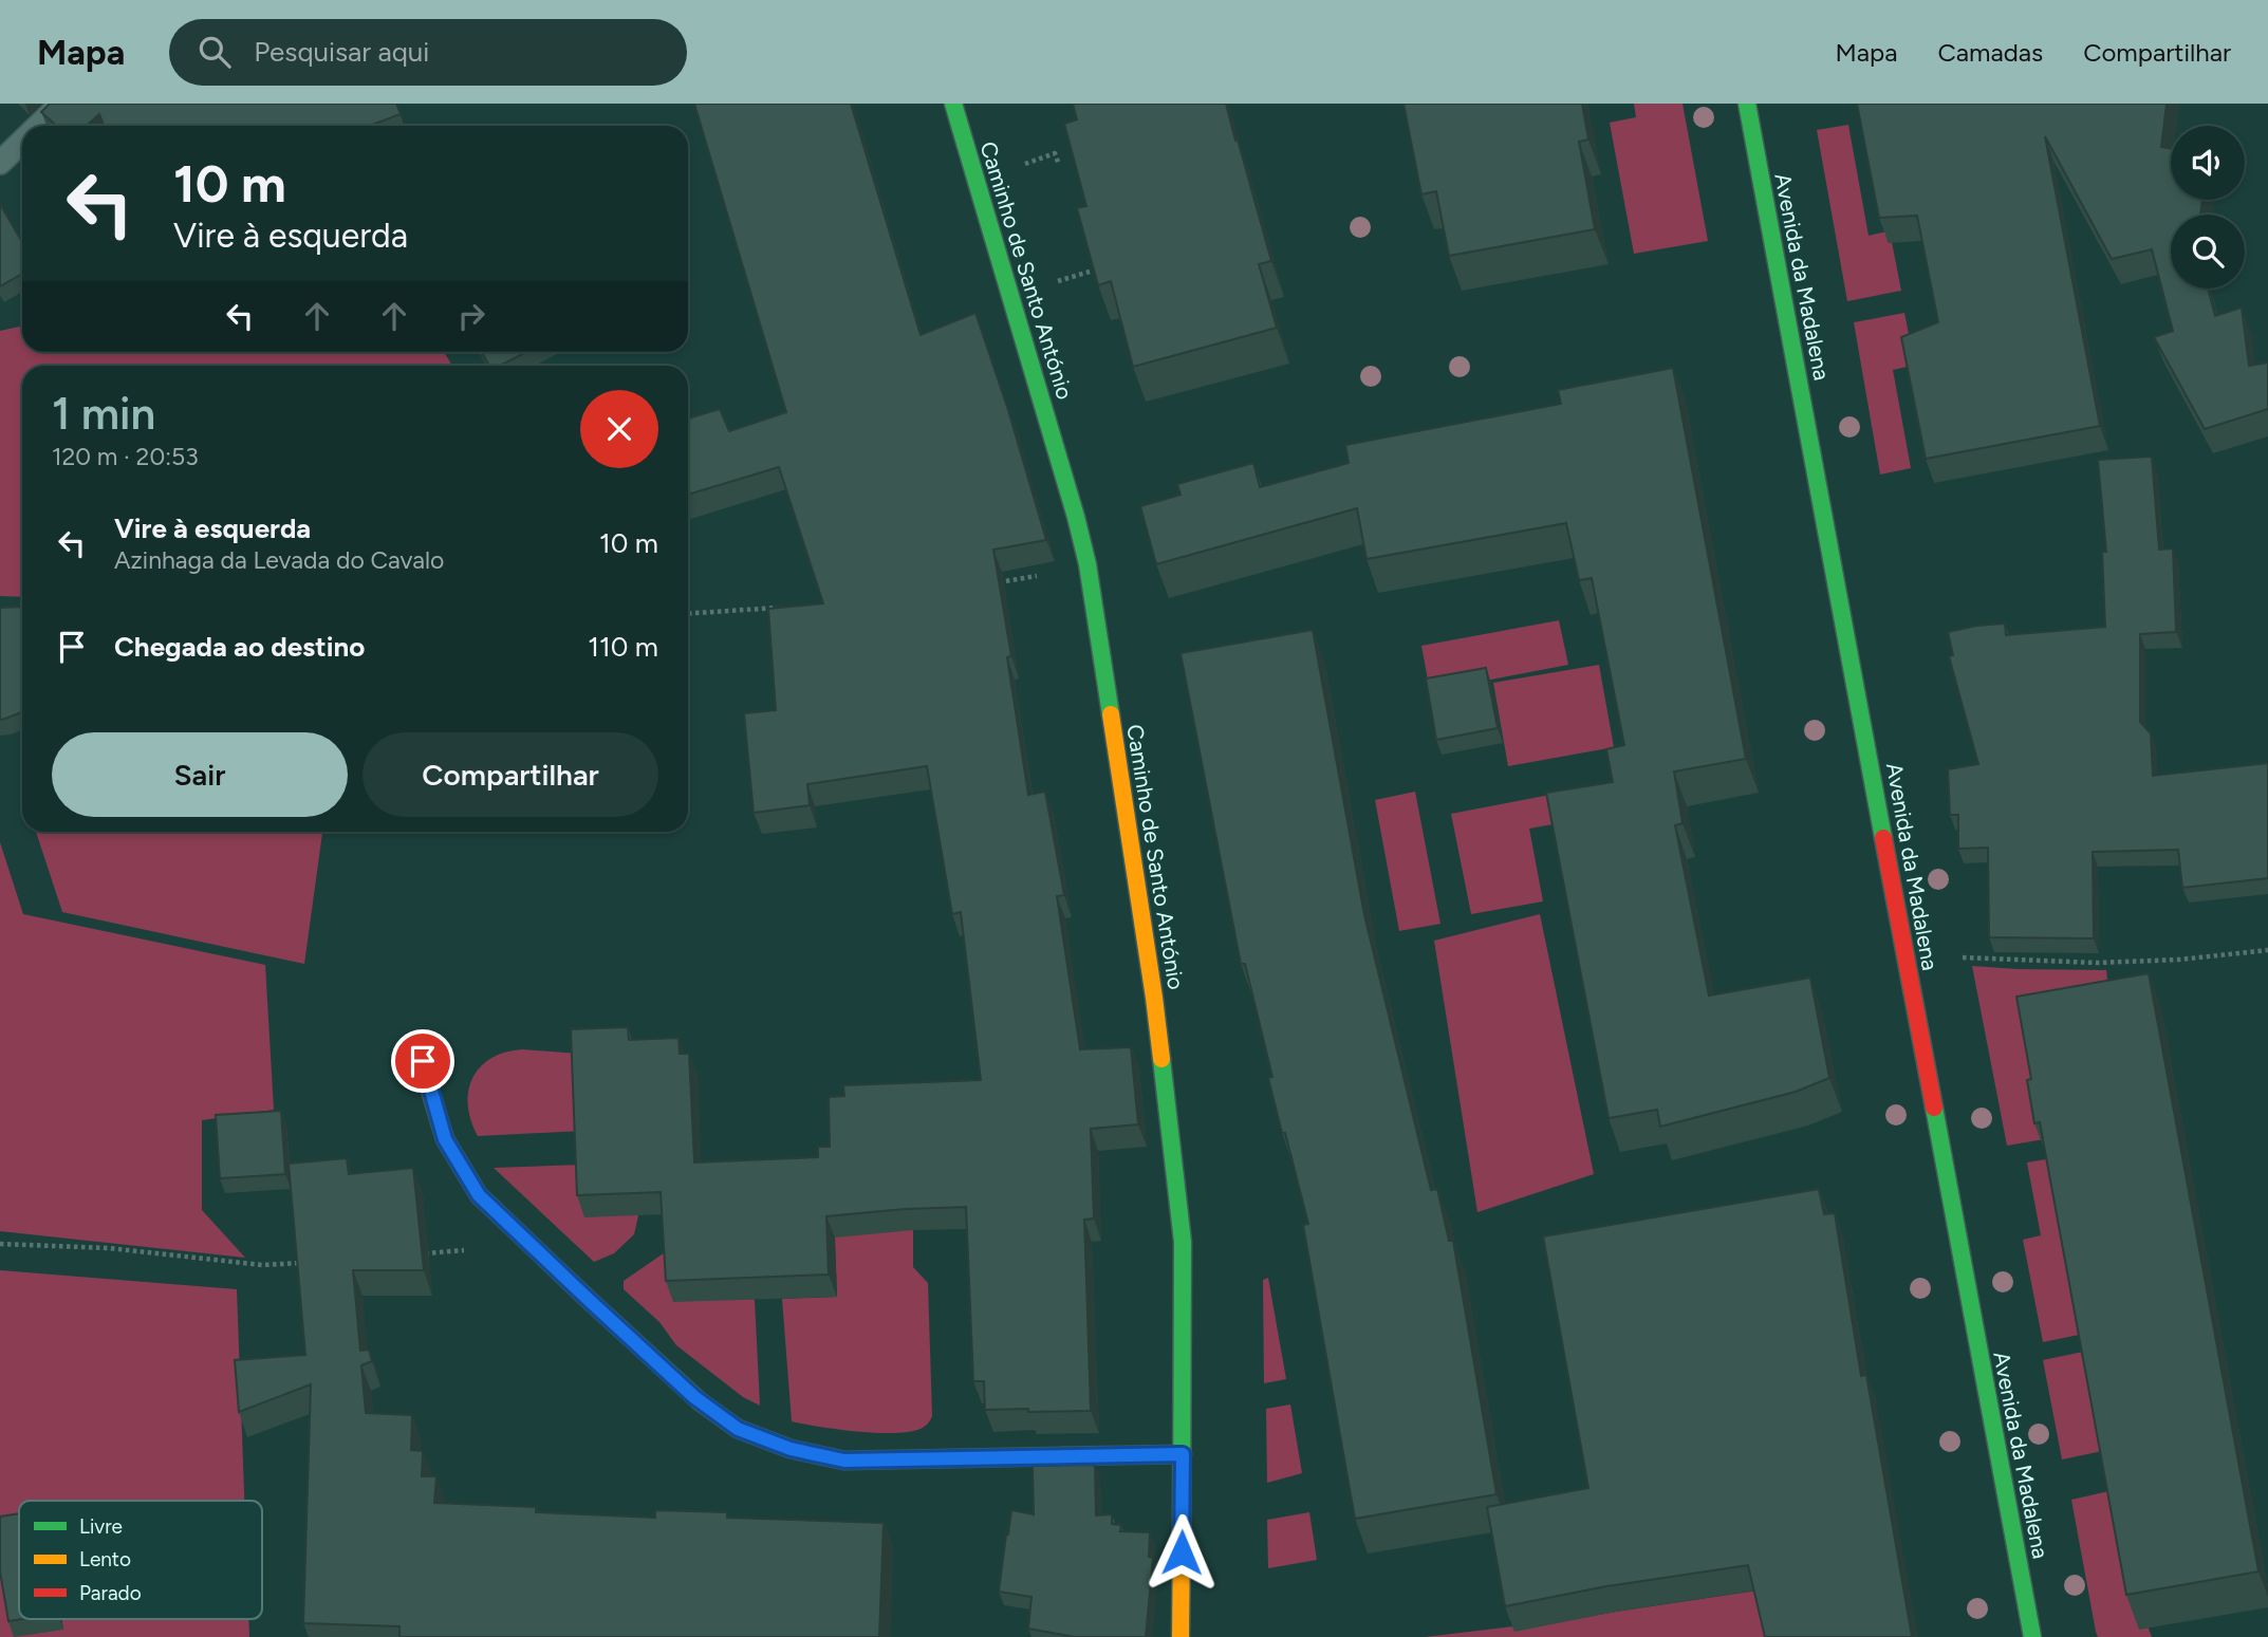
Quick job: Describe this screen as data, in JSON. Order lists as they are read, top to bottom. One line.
{"streets":{"street":["Caminho de Santo António","Avenida da Madalena"]},"legend":["Livre","Lento","Parado"],"page":{"header":"Mapa","search":"Pesquisar aqui","nav":["Mapa","Camadas","Compartilhar"],"turn":["10 m","Vire à esquerda"],"heading":["1 min","120 m · 20:53"],"list":[{"name":"Vire à esquerda","note":"Azinhaga da Levada do Cavalo","value":"10 m"},{"name":"Chegada ao destino","value":"110 m"}],"buttons":["Sair","Compartilhar"]}}
